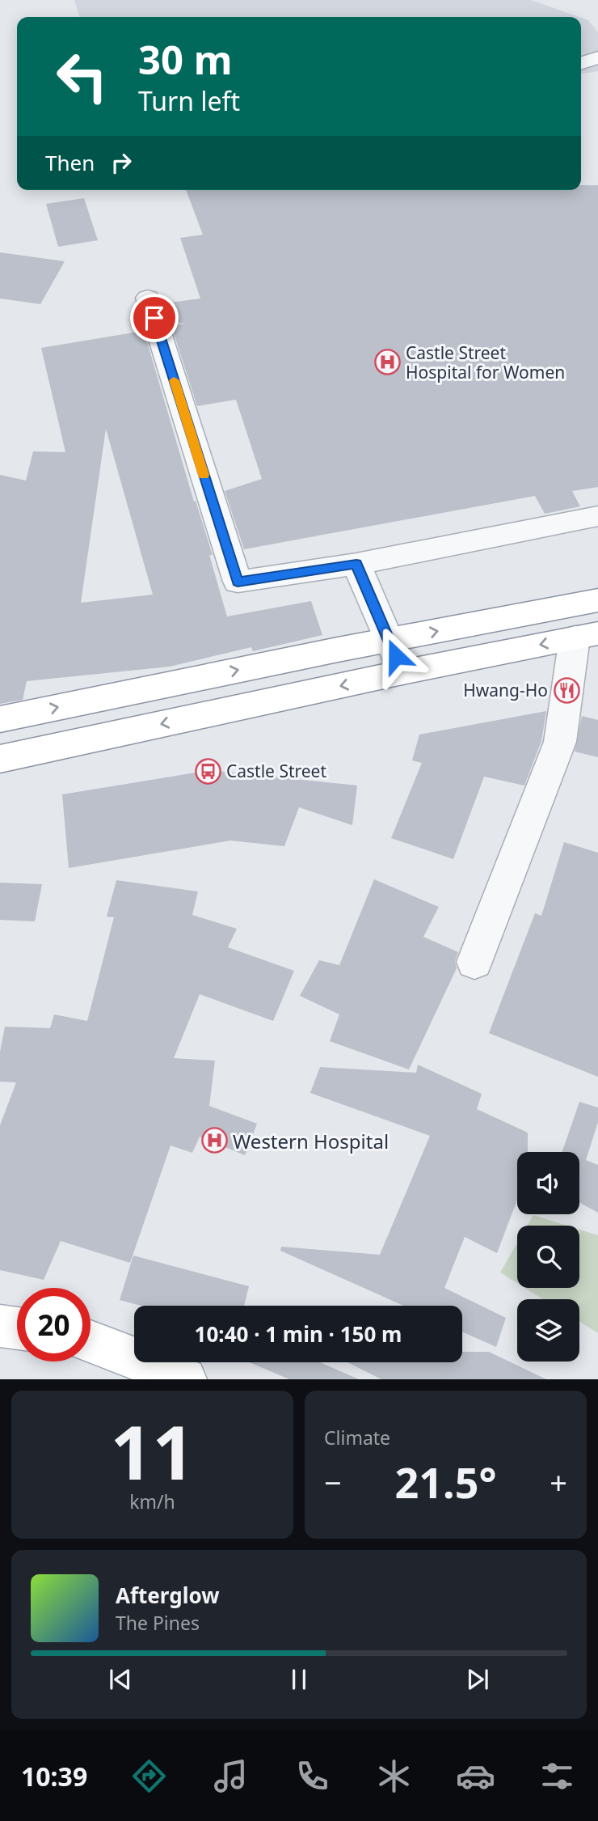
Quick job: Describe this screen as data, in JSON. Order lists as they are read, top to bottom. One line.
{"places":{"hospital":["Castle Street Hospital for Women","Western Hospital"],"restaurant":["Hwang-Ho"],"bus stop":["Castle Street"]},"page":{"turn":["30 m","Turn left"],"then":"Then","limit":"20","trip":"10:40 · 1 min · 150 m","tile":[["11","km/h"],"Climate"],"heat":["−","21.5°","+"],"song":["Afterglow","The Pines"],"tabs":"10:39"}}
